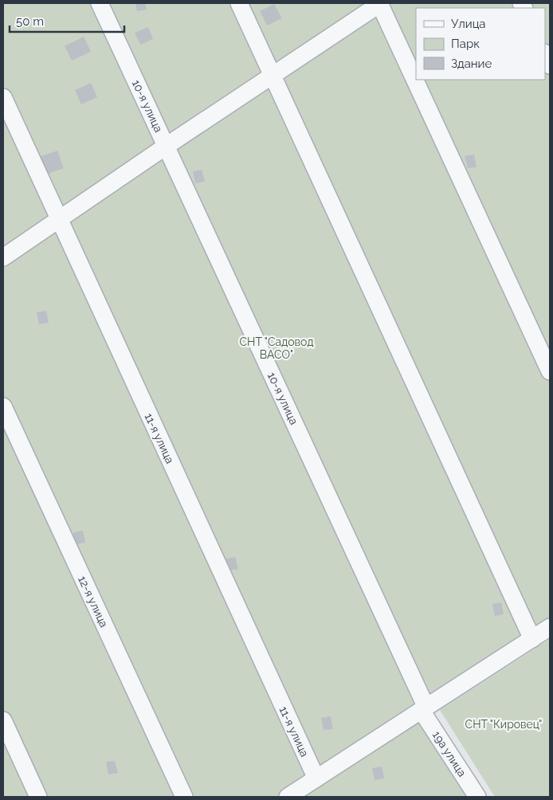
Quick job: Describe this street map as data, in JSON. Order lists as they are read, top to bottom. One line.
{"streets":{"street":["10-я улица","11-я улица","12-я улица","19а улица"]},"crossings":[["10-я улица","19а улица"]],"parks":["СНТ \"Садовод ВАСО\"","СНТ \"Кировец\""],"legend":["Улица","Парк","Здание"],"scale_bar":"50 m"}
